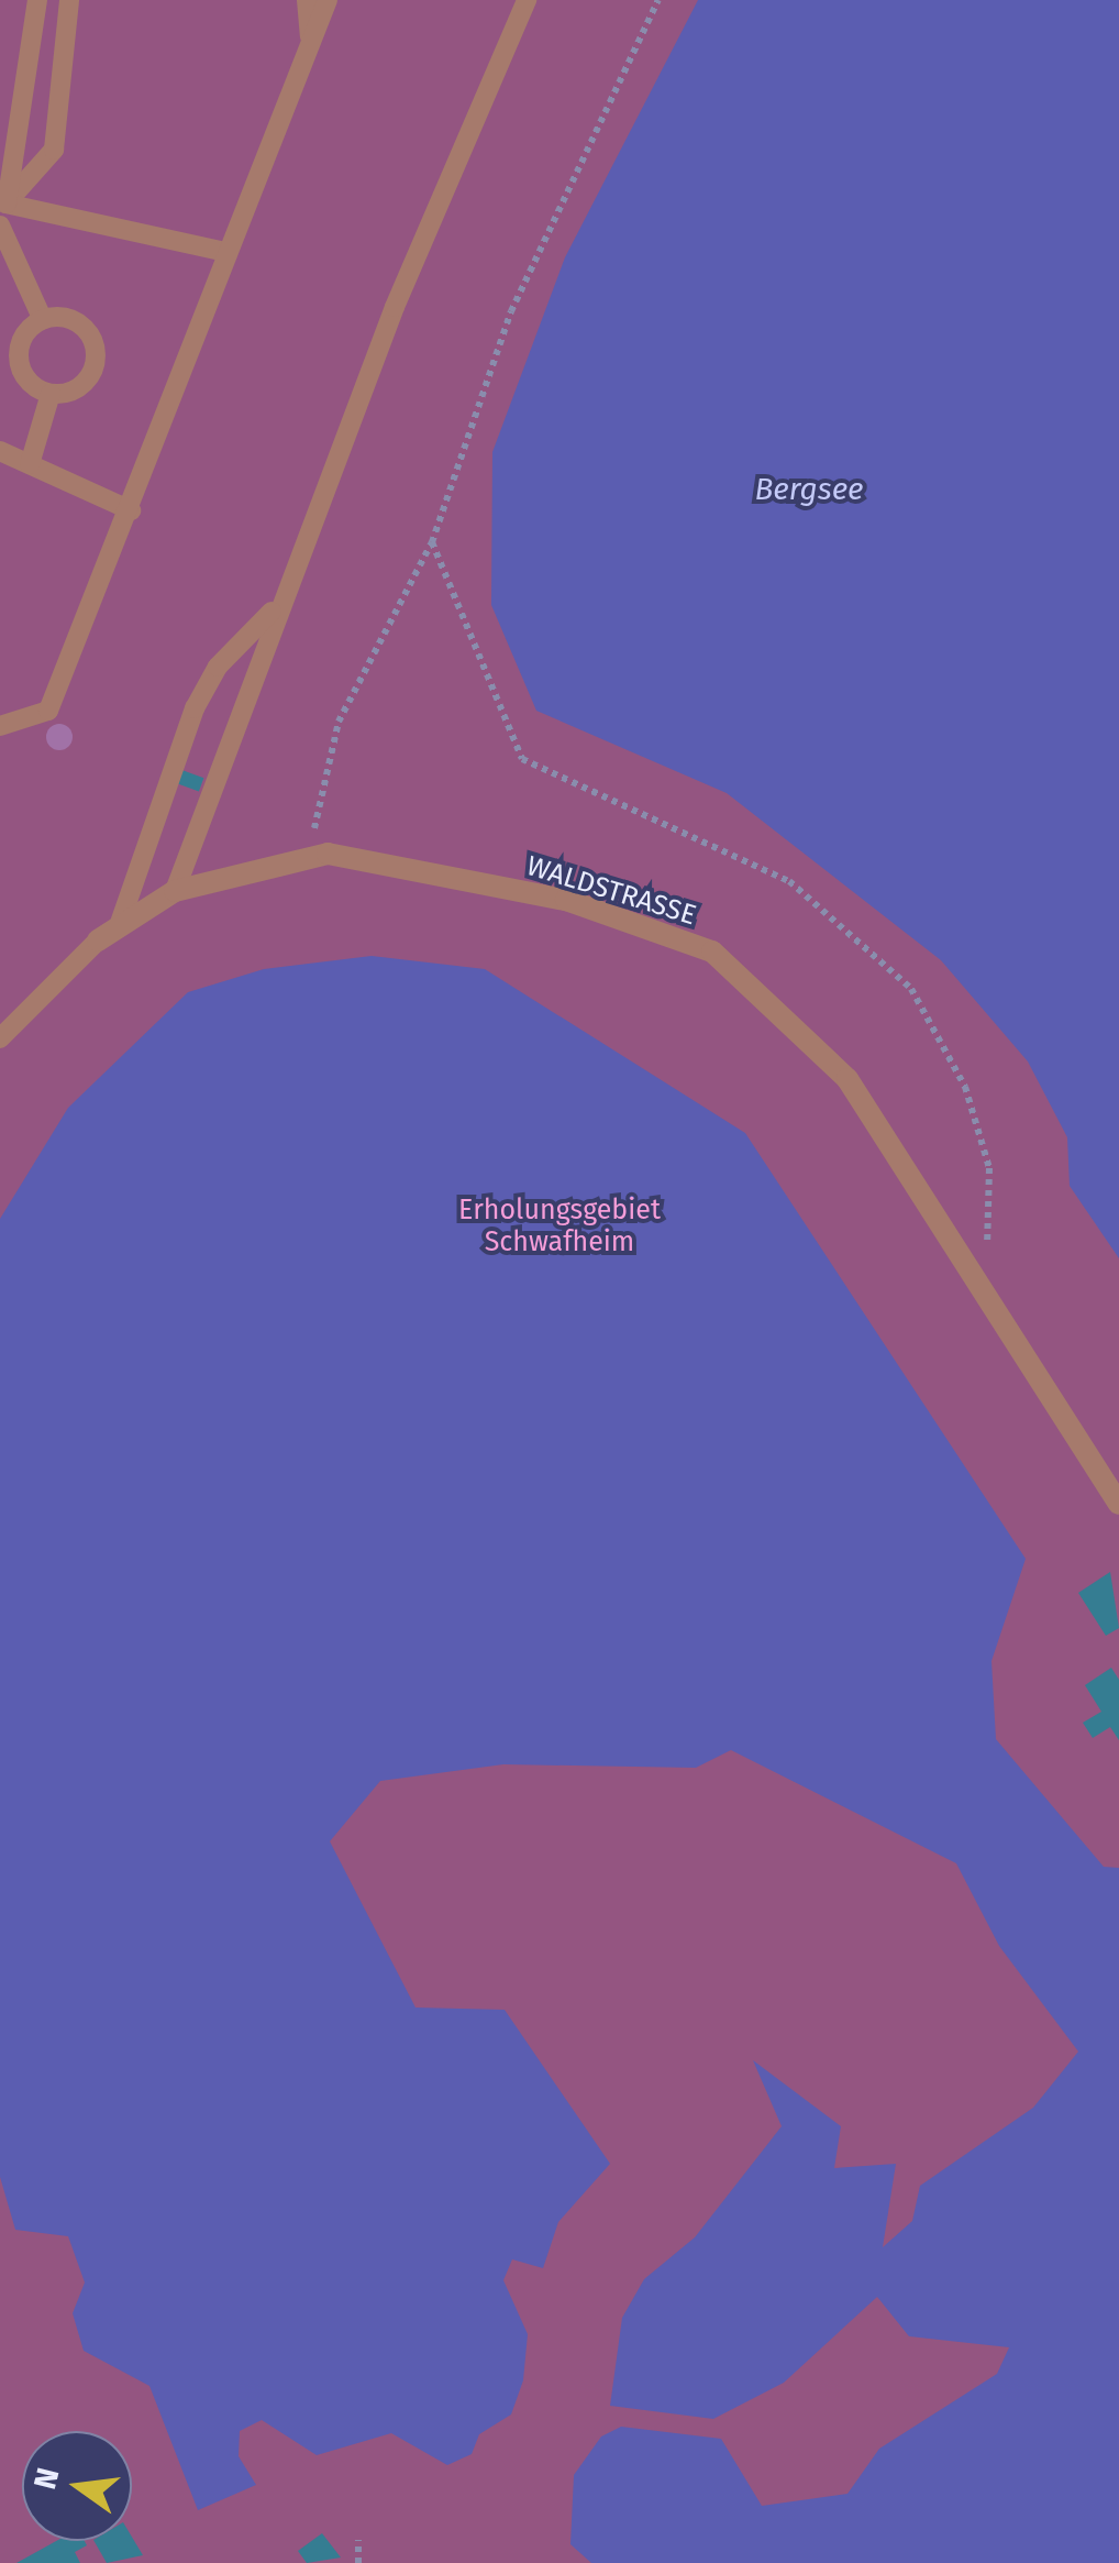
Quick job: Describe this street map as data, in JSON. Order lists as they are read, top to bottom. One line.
{"streets":{"street":["WALDSTRASSE"]},"water":["Bergsee"],"parks":["Erholungsgebiet Schwafheim"],"north":"left"}
